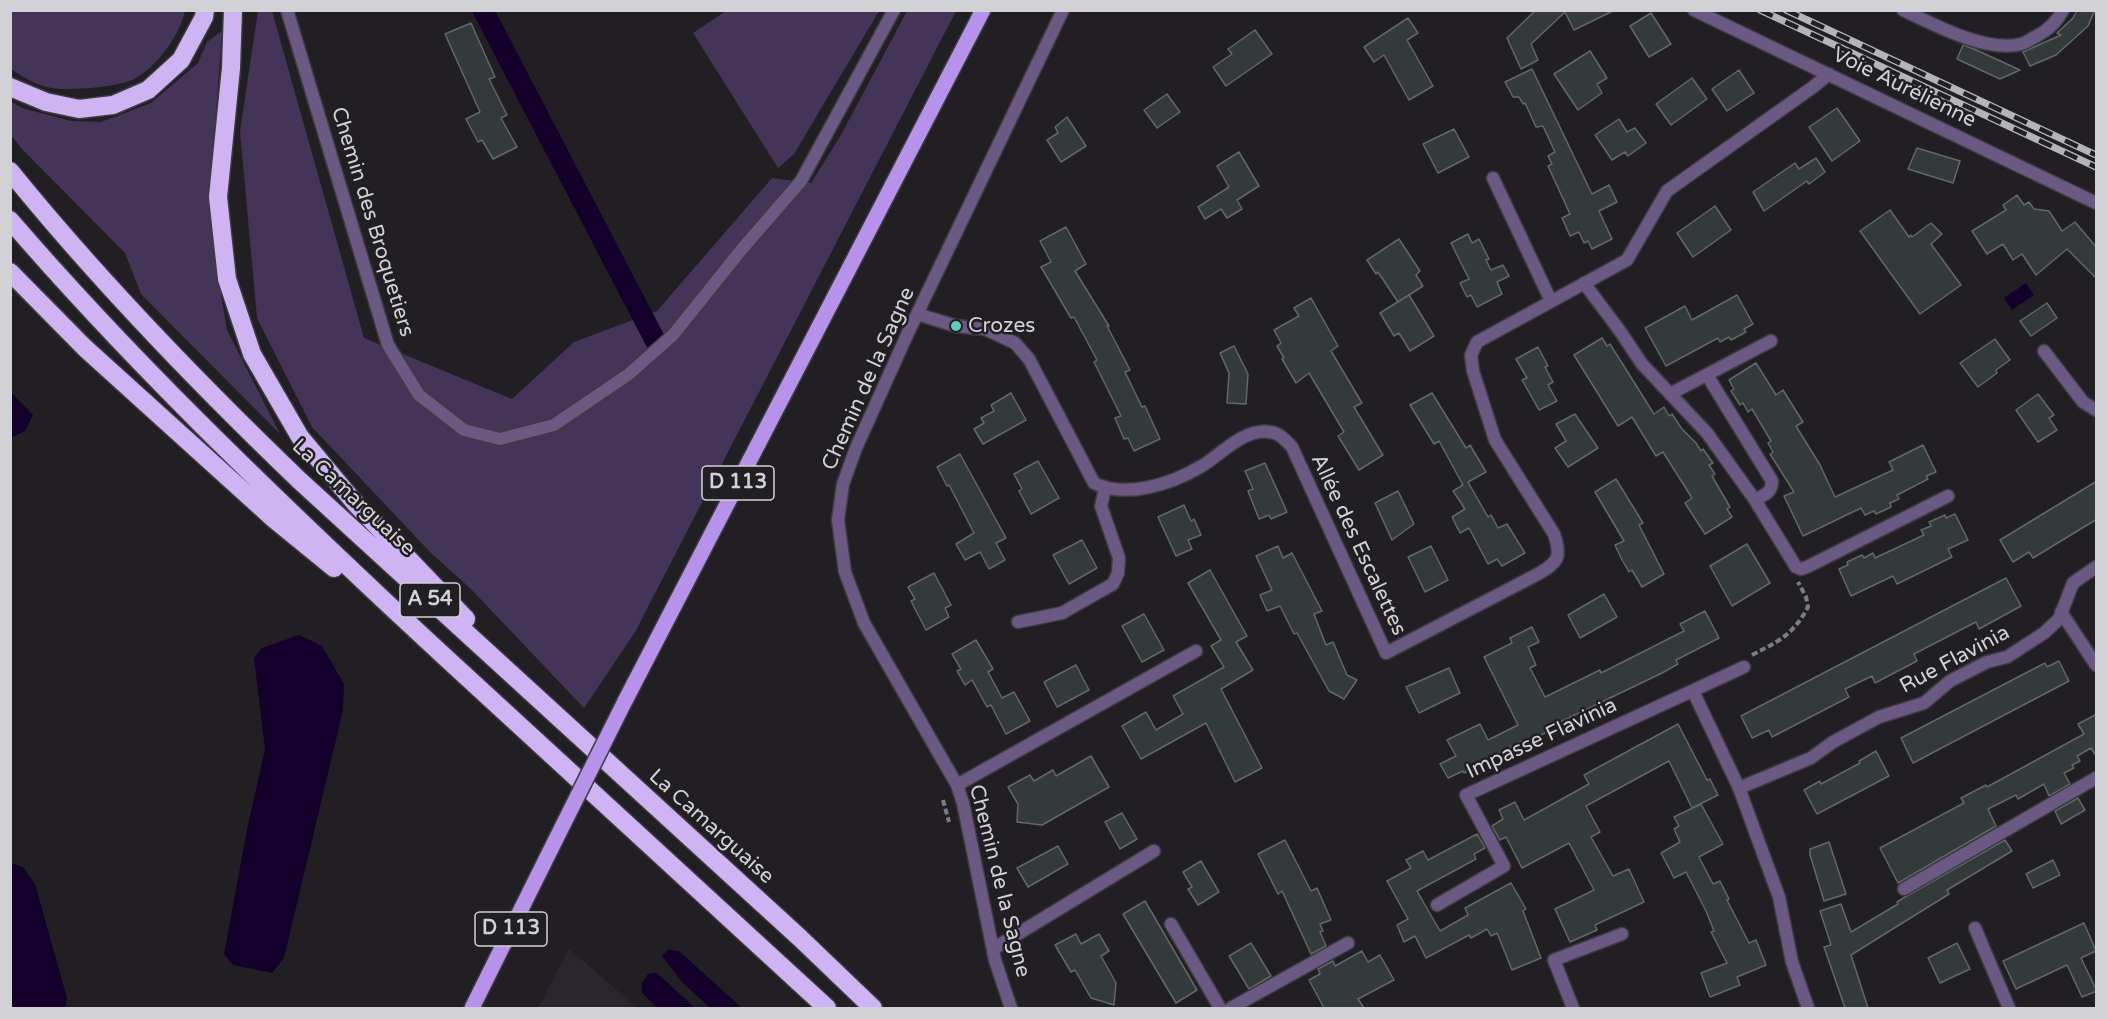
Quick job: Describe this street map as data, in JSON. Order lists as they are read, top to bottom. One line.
{"streets":{"highway":["La Camarguaise","A 54"],"main road":["D 113"],"street":["Voie Aurélienne","Chemin des Broquetiers","Chemin de la Sagne","Allée des Escalettes","Rue Flavinia","Impasse Flavinia"]},"crossings":[["Voie Aurélienne","Allée des Escalettes"]],"places":["Crozes"]}
